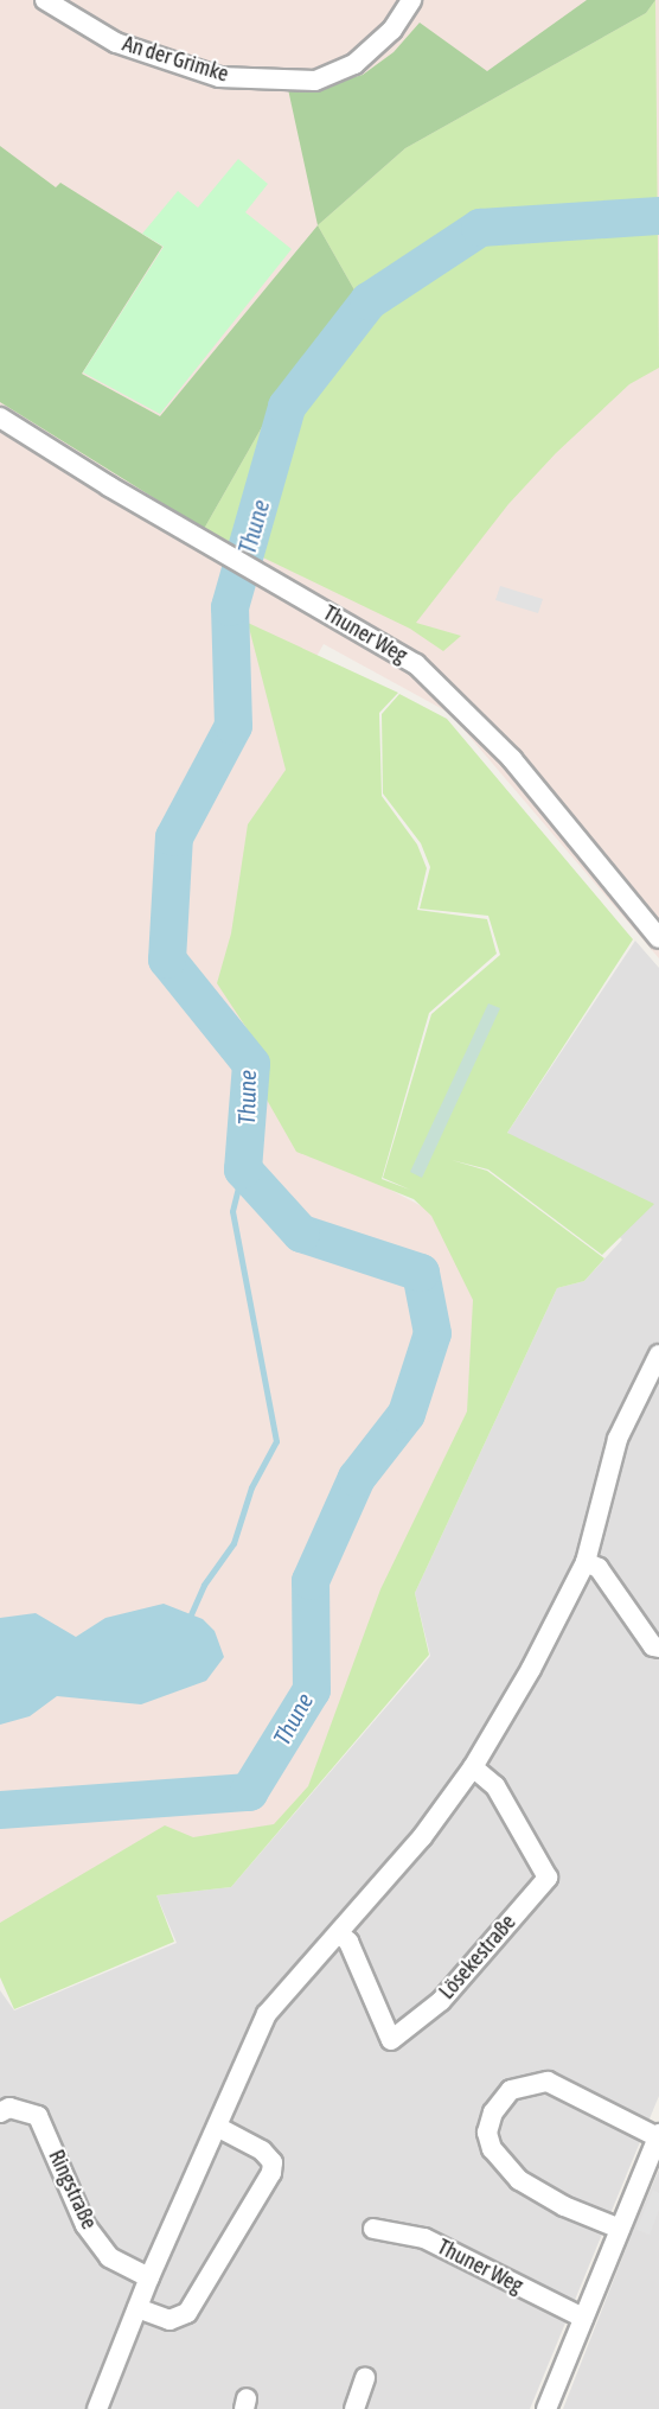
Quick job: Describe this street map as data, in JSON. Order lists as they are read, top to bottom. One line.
{"streets":{"street":["An der Grimke","Thuner Weg","Lösekestraße","Ringstraße"]},"water":["Thune"]}
